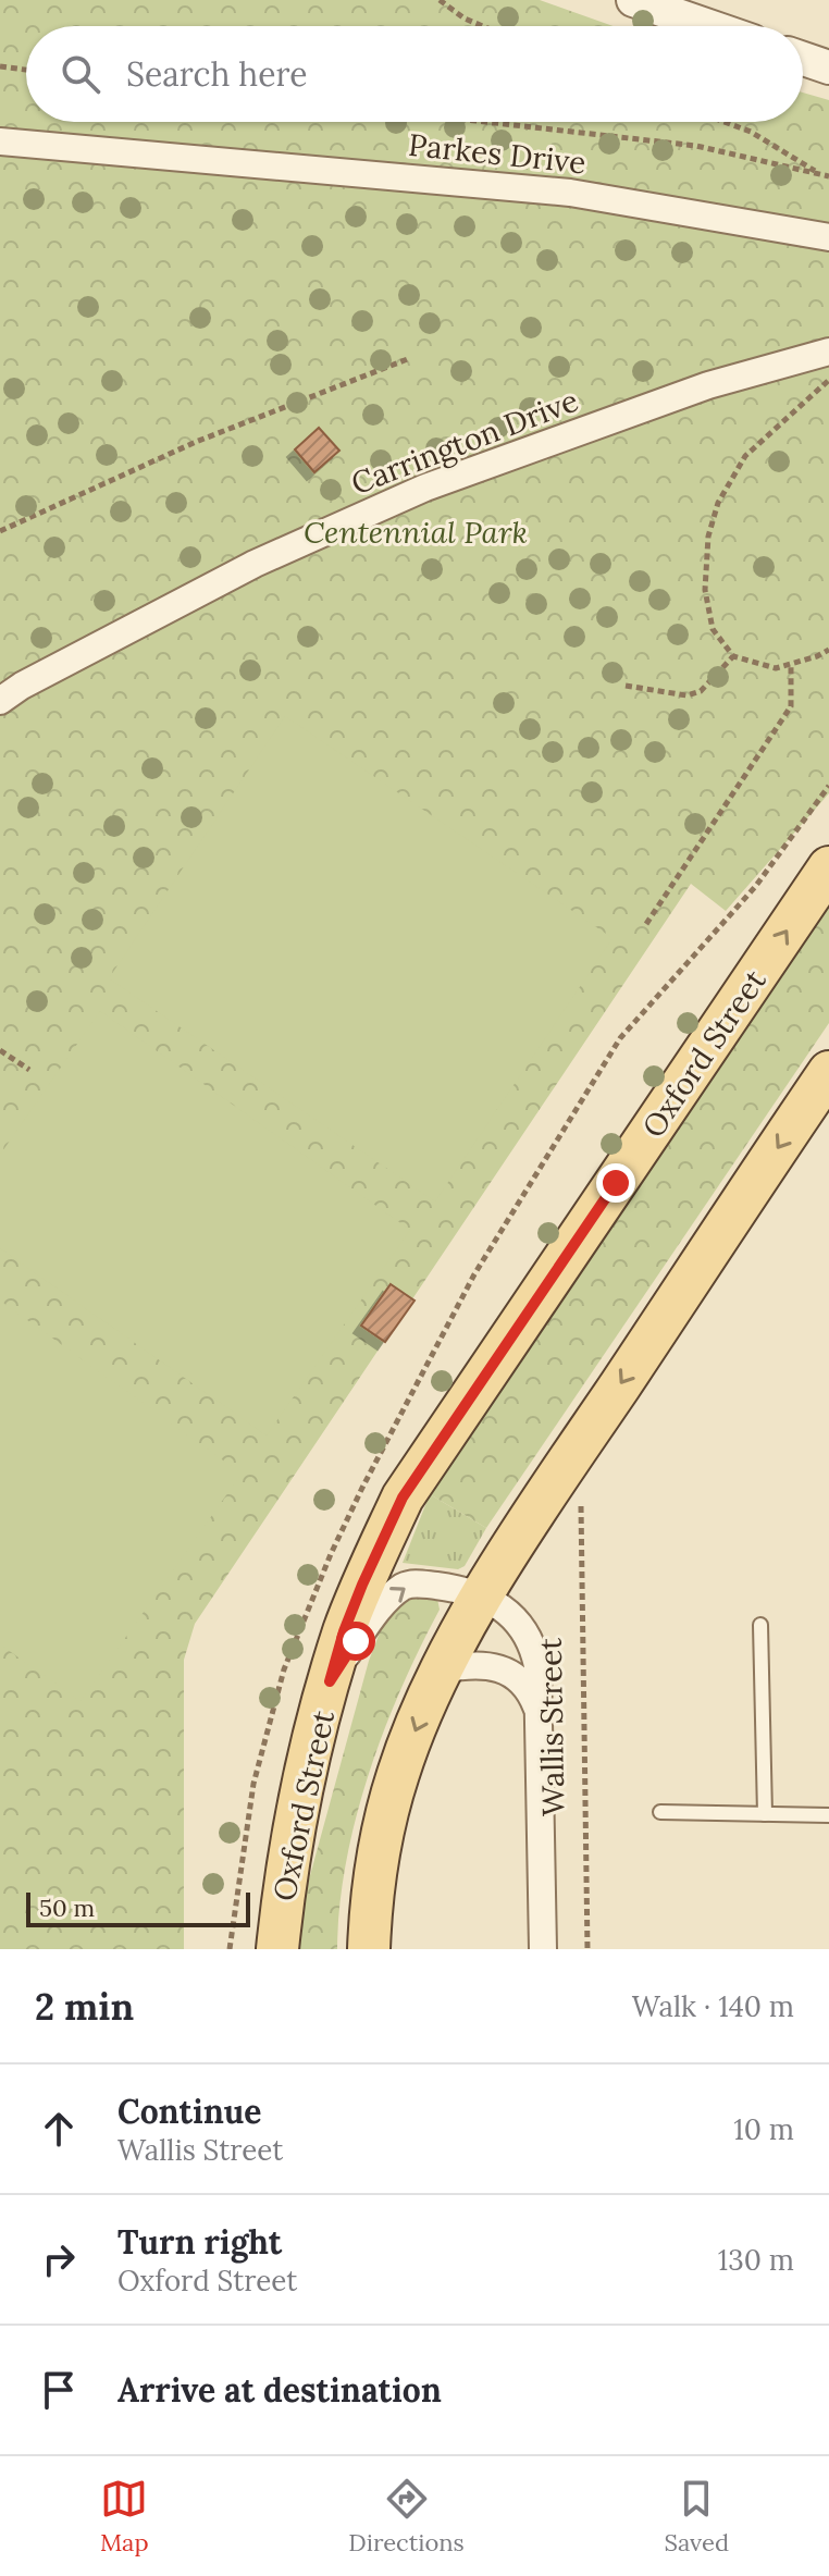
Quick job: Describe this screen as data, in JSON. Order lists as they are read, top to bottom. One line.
{"streets":{"main road":["Oxford Street"],"street":["Parkes Drive","Carrington Drive","Wallis Street"]},"crossings":[["Oxford Street","Wallis Street"]],"parks":["Centennial Park"],"scale_bar":"50 m","page":{"search":"Search here","scale":"50 m","heading":["2 min","Walk · 140 m"],"list":[["Continue","Wallis Street","10 m"],["Turn right","Oxford Street","130 m"],"Arrive at destination"],"nav":["Map","Directions","Saved"]}}
